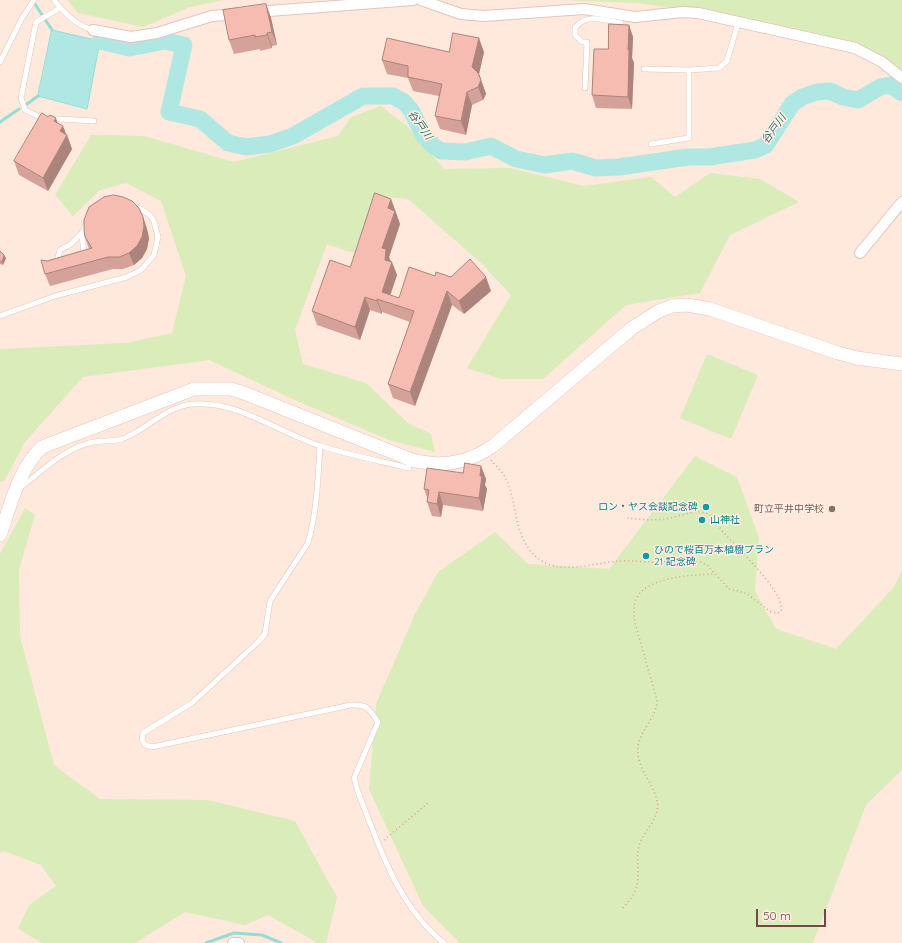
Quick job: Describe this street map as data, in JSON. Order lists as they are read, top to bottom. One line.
{"water":["谷戸川"],"places":["ロン・ヤス会談記念碑","町立平井中学校","山神社","ひので桜百万本植樹プラン 21 記念碑"],"scale_bar":"50 m"}
